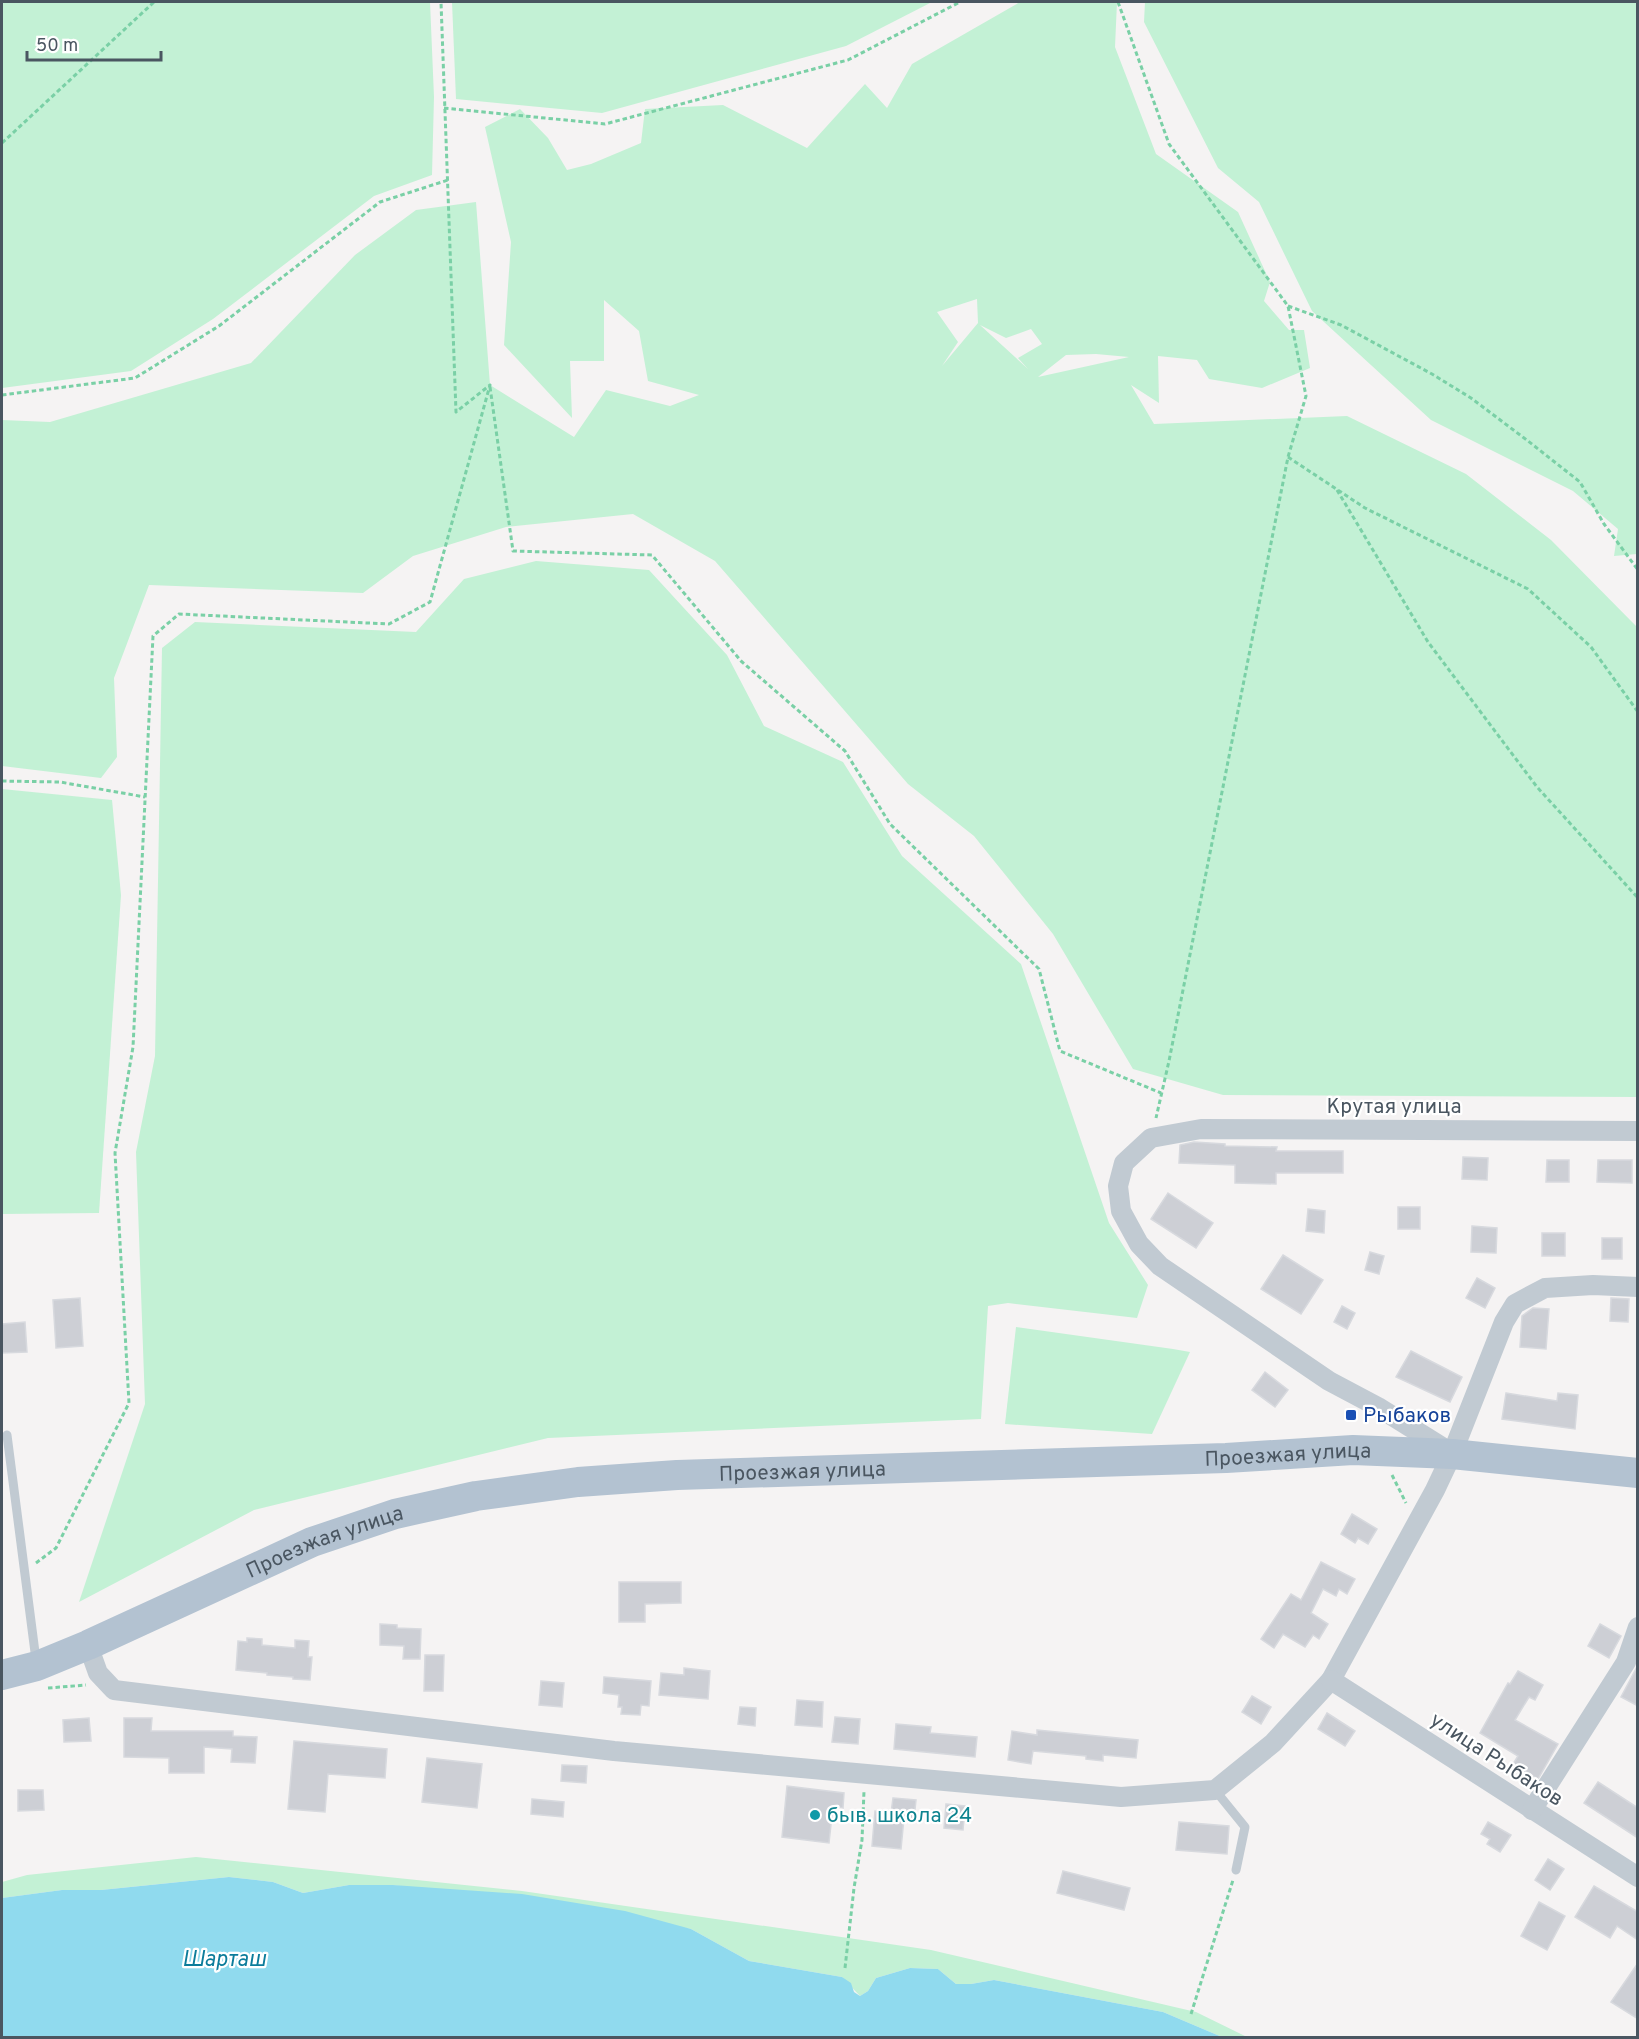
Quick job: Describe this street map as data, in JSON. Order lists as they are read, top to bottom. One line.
{"streets":{"main road":["Проезжая улица"],"street":["Крутая улица","улица Рыбаков"]},"water":["Шарташ"],"places":{"transit":["Рыбаков"],"other":["быв. школа 24"]},"scale_bar":"50 m"}
